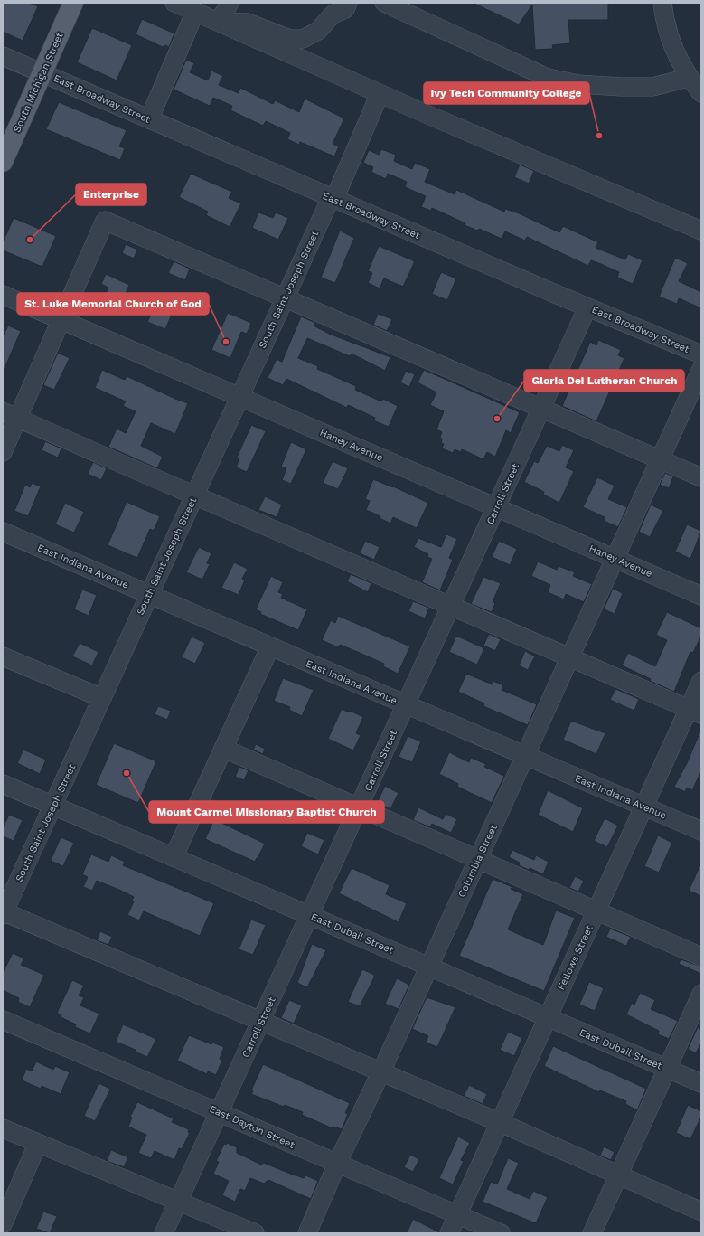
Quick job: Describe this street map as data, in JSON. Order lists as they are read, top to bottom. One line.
{"streets":{"main road":["South Michigan Street"],"street":["East Broadway Street","South Saint Joseph Street","Haney Avenue","Carroll Street","East Indiana Avenue","Columbia Street","East Dubail Street","Fellows Street","East Dayton Street"]},"crossings":[["South Michigan Street","East Broadway Street"],["East Broadway Street","South Saint Joseph Street"],["East Broadway Street","Carroll Street"],["South Saint Joseph Street","Haney Avenue"],["South Saint Joseph Street","East Indiana Avenue"],["South Saint Joseph Street","East Dubail Street"],["Haney Avenue","Carroll Street"],["Haney Avenue","Columbia Street"],["Carroll Street","East Indiana Avenue"],["Carroll Street","East Dubail Street"],["Carroll Street","East Dayton Street"],["East Indiana Avenue","Columbia Street"],["East Indiana Avenue","Fellows Street"],["Columbia Street","East Dubail Street"],["Columbia Street","East Dayton Street"],["East Dubail Street","Fellows Street"],["Fellows Street","East Dayton Street"]],"places":["Ivy Tech Community College","Enterprise","St. Luke Memorial Church of God","Gloria Dei Lutheran Church","Mount Carmel Missionary Baptist Church"]}
